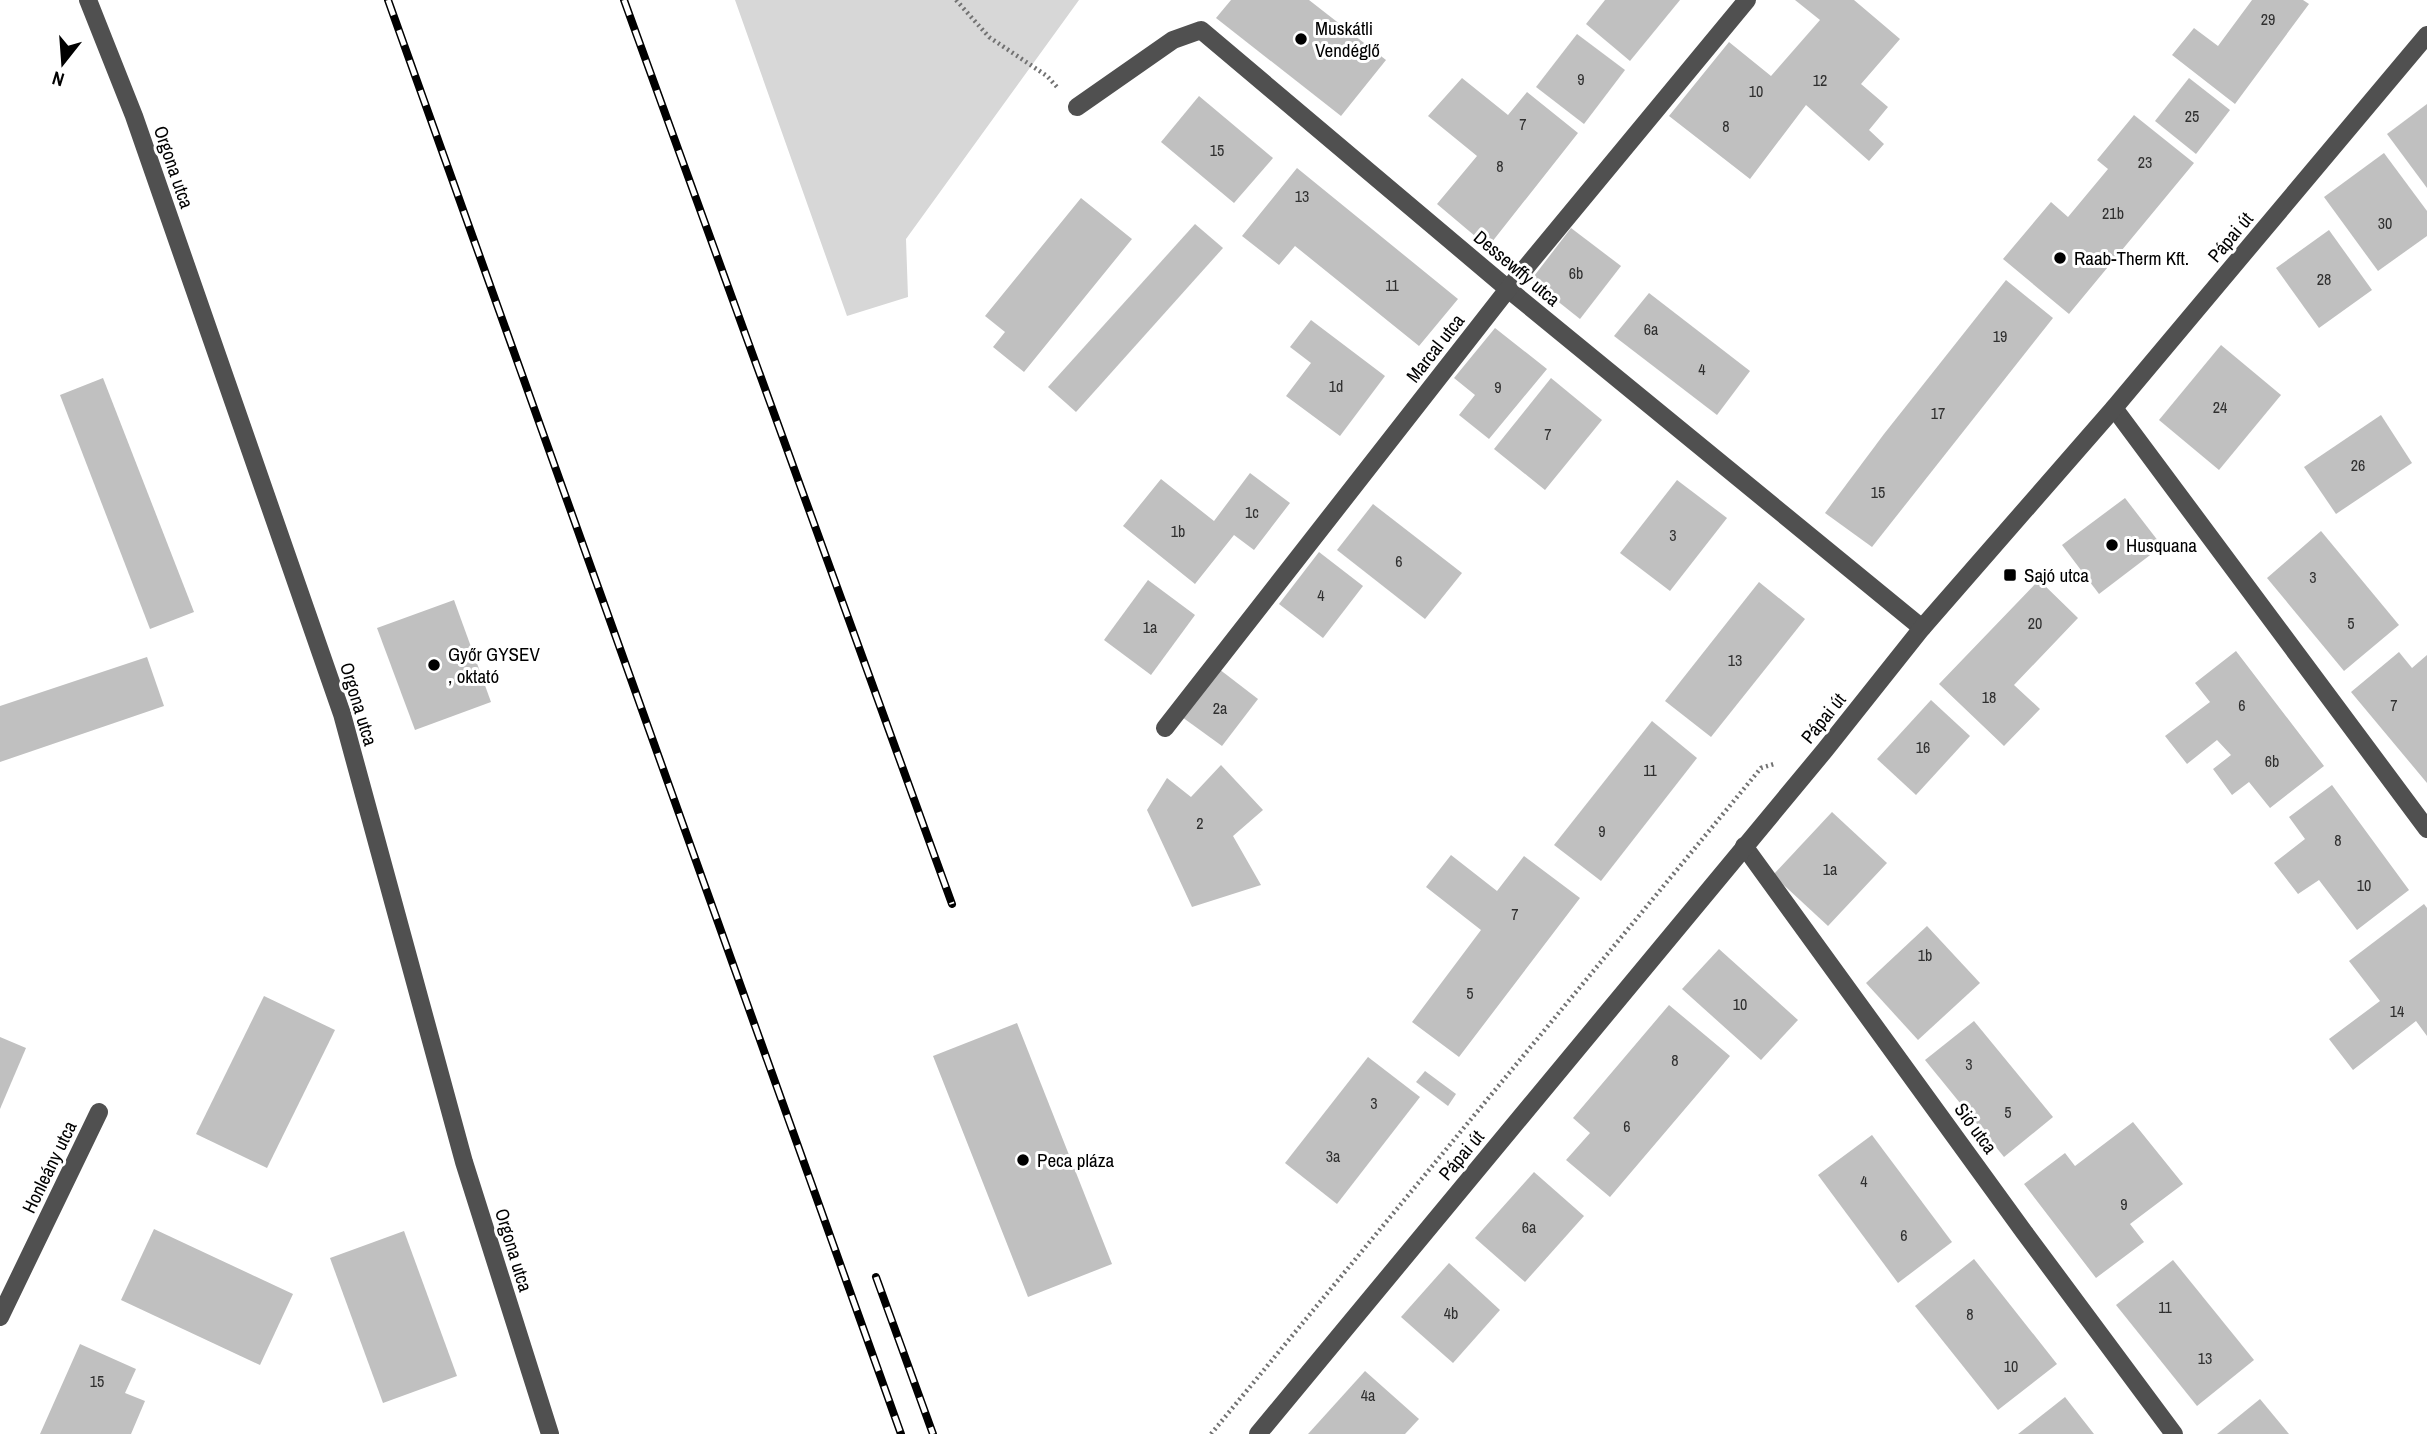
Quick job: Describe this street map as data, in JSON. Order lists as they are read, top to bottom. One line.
{"streets":{"street":["Orgona utca","Pápai út","Dessewffy utca","Marcal utca","Sió utca","Honleány utca"]},"crossings":[["Pápai út","Dessewffy utca"],["Pápai út","Sió utca"],["Dessewffy utca","Marcal utca"]],"places":{"other":["Muskátli Vendéglő","Raab-Therm Kft.","Husquana","Győr GYSEV , oktató","Peca pláza"],"transit":["Sajó utca"]},"house_numbers":["29","9","12","10","25","7","8","15","23","8","13","21b","30","6b","28","11","6a","19","4","1d","9","24","17","7","26","15","1c","1b","3","6","3","4","20","5","1a","13","18","6","7","2a","16","6b","11","2","9","8","1a","10","7","1b","5","10","14","8","3","3","5","6","3a","4","9","6a","6","11","4b","8","13","10","15","4a"],"north":"bottom"}
